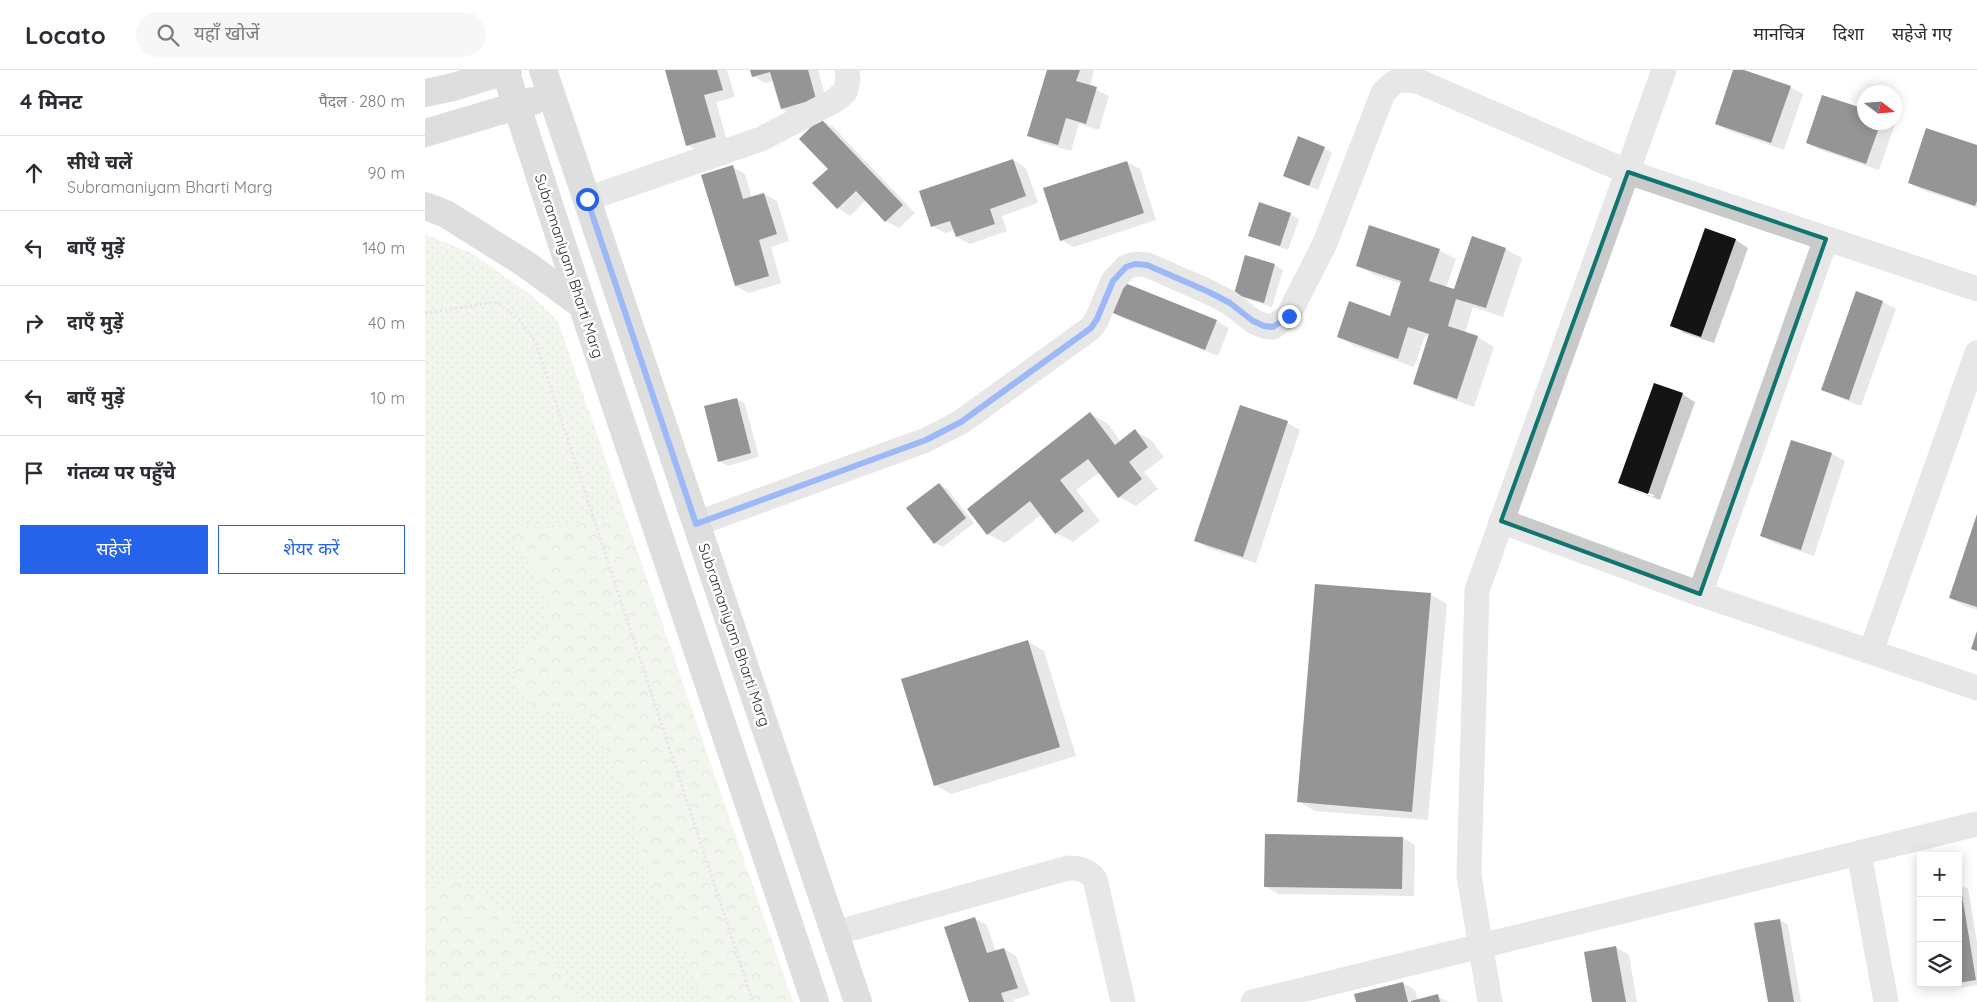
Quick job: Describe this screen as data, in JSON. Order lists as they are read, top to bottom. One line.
{"streets":{"main road":["Subramaniyam Bharti Marg"]},"north":"right","page":{"header":"Locato","search":"यहाँ खोजें","nav":["मानचित्र","दिशा","सहेजे गए"],"heading":["4 मिनट","पैदल · 280 m"],"list":[["सीधे चलें","Subramaniyam Bharti Marg","90 m"],["बाएँ मुड़ें","140 m"],["दाएँ मुड़ें","40 m"],["बाएँ मुड़ें","10 m"],"गंतव्य पर पहुँचे"],"buttons":["सहेजें","शेयर करें"],"map_buttons":["+","−"]}}
